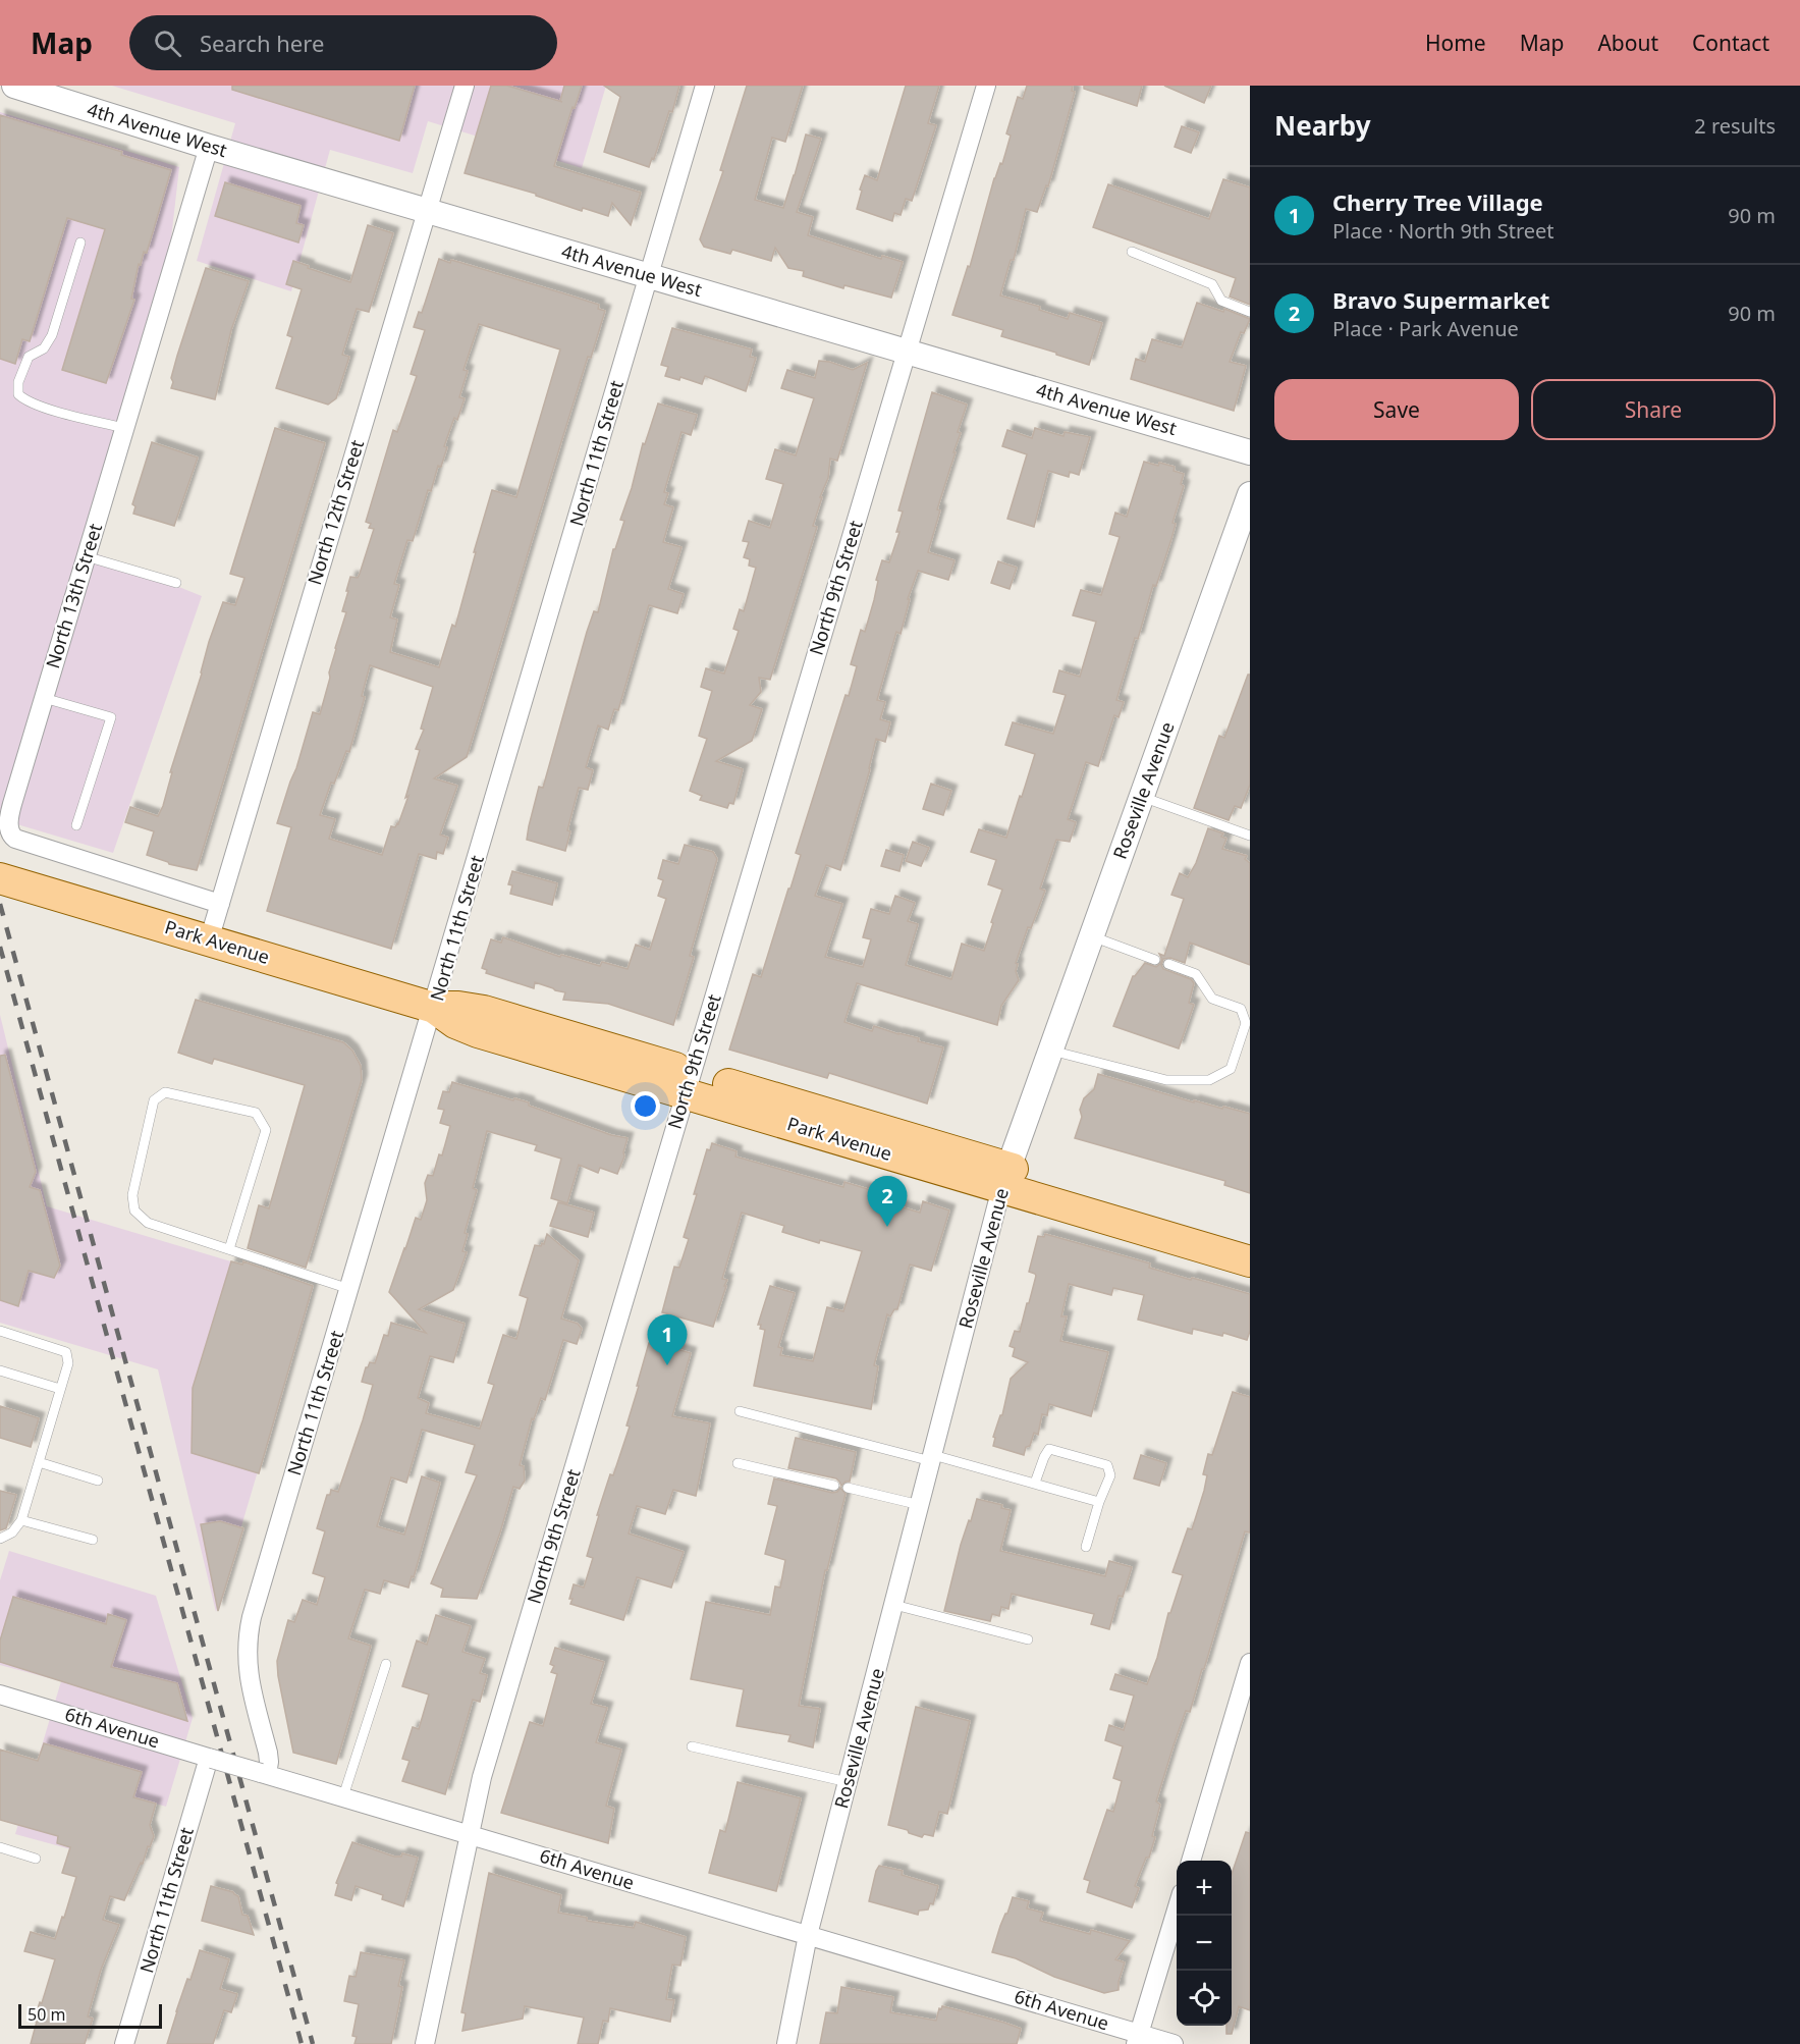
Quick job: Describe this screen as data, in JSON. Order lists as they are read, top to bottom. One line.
{"streets":{"main road":["Park Avenue"],"street":["4th Avenue West","North 11th Street","North 12th Street","North 9th Street","North 13th Street","Roseville Avenue","6th Avenue"]},"crossings":[["4th Avenue West","North 11th Street"],["4th Avenue West","North 12th Street"],["4th Avenue West","North 9th Street"],["4th Avenue West","North 13th Street"],["North 11th Street","Park Avenue"],["North 11th Street","6th Avenue"],["North 12th Street","North 13th Street"],["North 12th Street","Park Avenue"],["North 9th Street","Park Avenue"],["North 9th Street","6th Avenue"],["Roseville Avenue","Park Avenue"],["Roseville Avenue","6th Avenue"]],"scale_bar":"50 m","page":{"header":"Map","search":"Search here","nav":["Home","Map","About","Contact"],"heading":["Nearby","2 results"],"list":[{"mark":"1","name":"Cherry Tree Village","note":"Place · North 9th Street","value":"90 m"},{"mark":"2","name":"Bravo Supermarket","note":"Place · Park Avenue","value":"90 m"}],"buttons":["Save","Share"],"pins":["2","1"],"map_buttons":["+","−"],"scale":"50 m"}}
